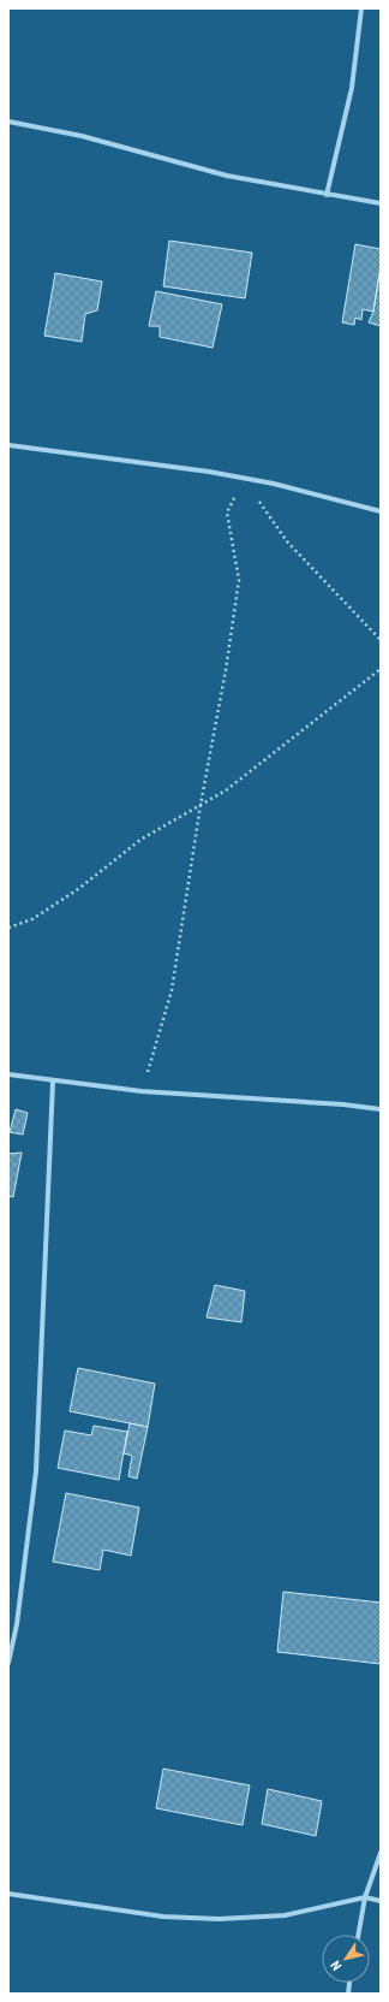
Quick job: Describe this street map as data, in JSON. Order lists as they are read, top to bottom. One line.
{"north":"bottom left"}
